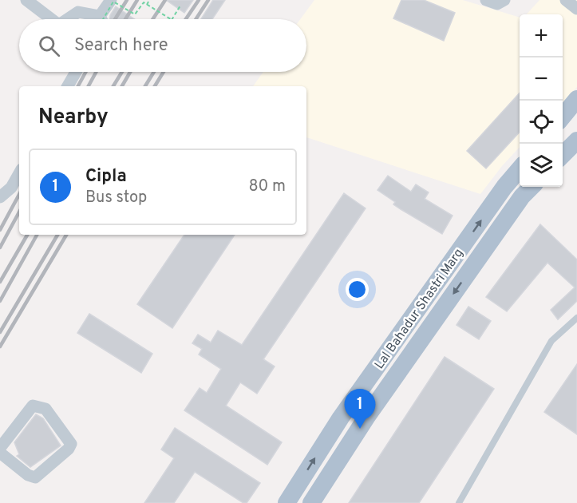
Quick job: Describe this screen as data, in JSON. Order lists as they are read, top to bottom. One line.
{"streets":{"main road":["Lal Bahadur Shastri Marg"]},"page":{"map_buttons":["+","−"],"search":"Search here","heading":"Nearby","list":[{"mark":"1","name":"Cipla","note":"Bus stop","value":"80 m"}],"pins":"1"}}
